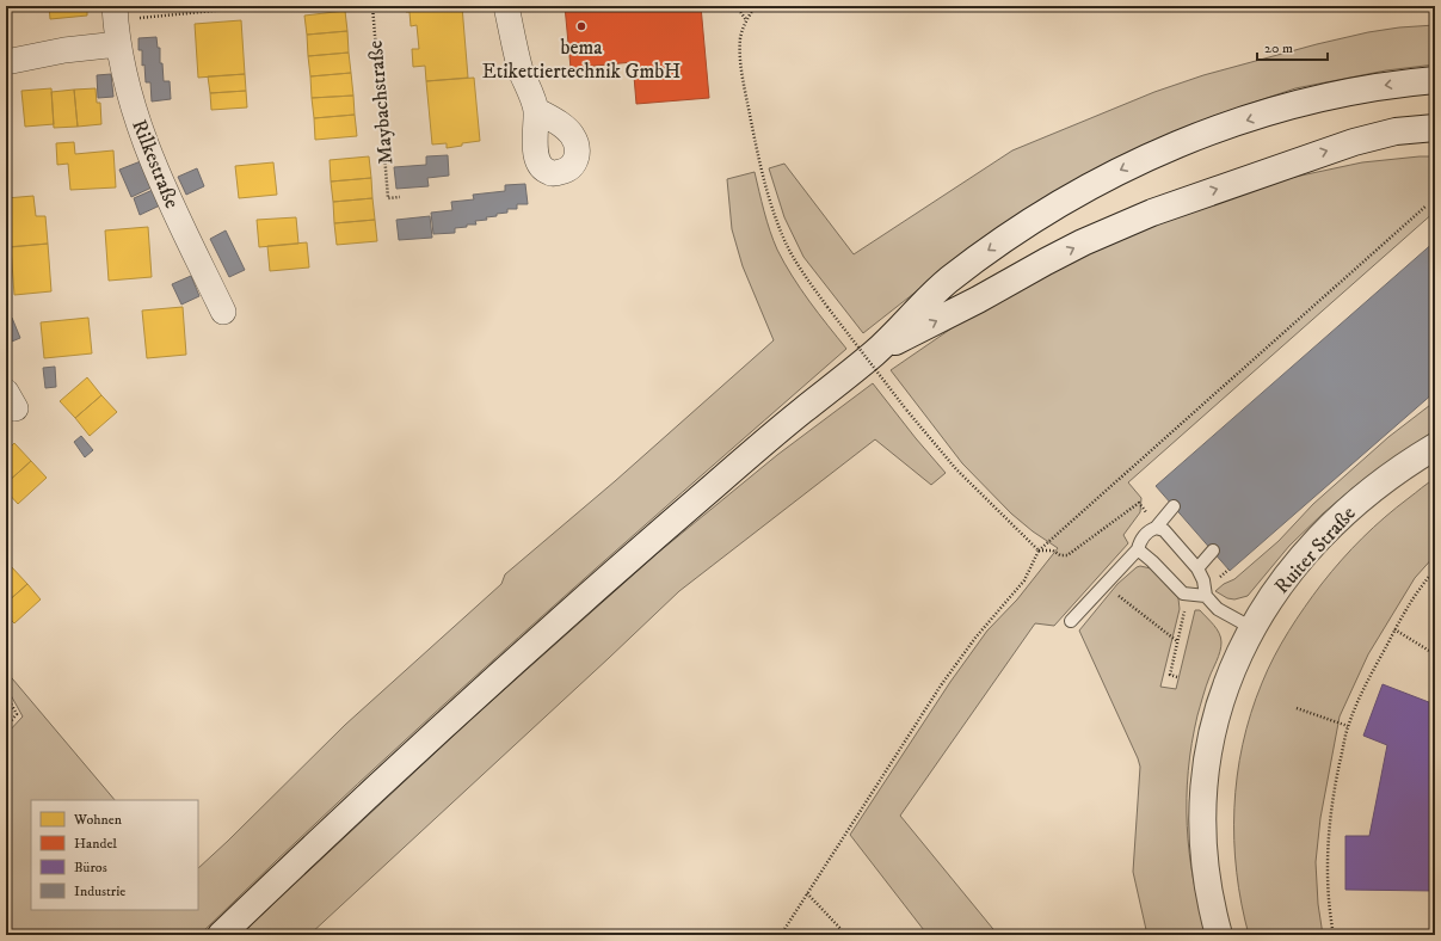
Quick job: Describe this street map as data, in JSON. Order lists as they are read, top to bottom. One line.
{"streets":{"main road":["Ruiter Straße"],"street":["Rilkestraße"],"path":["Maybachstraße"]},"places":["bema Etikettiertechnik GmbH"],"legend":["Wohnen","Handel","Büros","Industrie"],"scale_bar":"20 m"}
